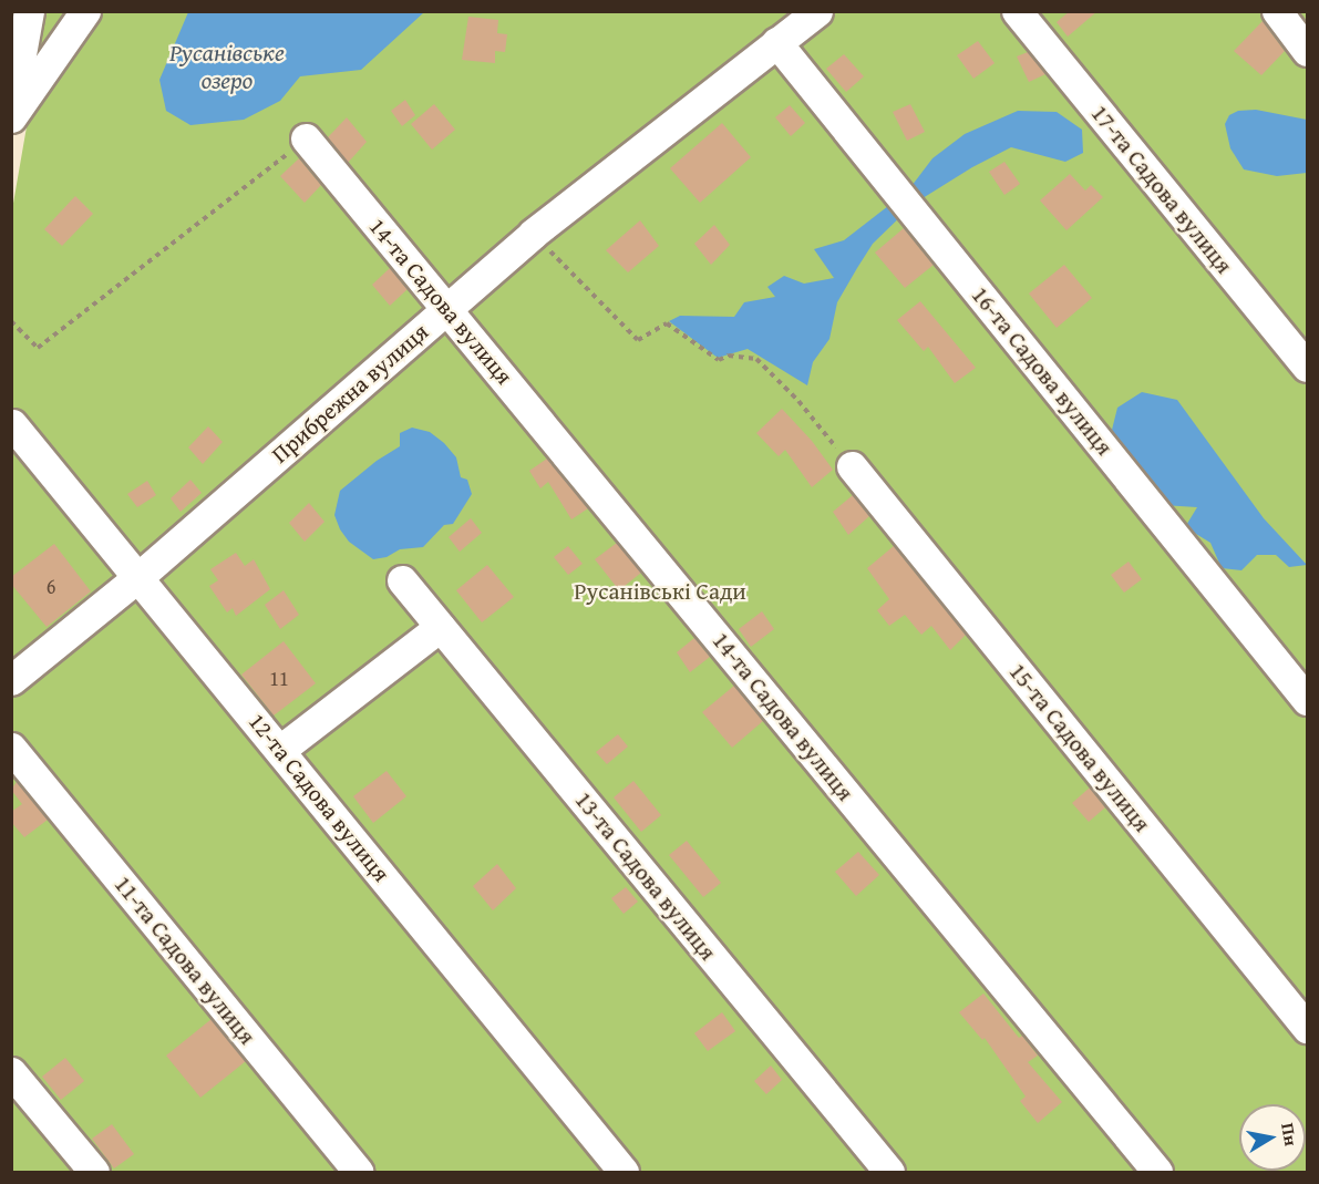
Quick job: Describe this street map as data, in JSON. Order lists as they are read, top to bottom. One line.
{"streets":{"street":["17-та Садова вулиця","14-та Садова вулиця","16-та Садова вулиця","Прибрежна вулиця","15-та Садова вулиця","12-та Садова вулиця","13-та Садова вулиця","11-та Садова вулиця"]},"crossings":[["14-та Садова вулиця","Прибрежна вулиця"],["16-та Садова вулиця","Прибрежна вулиця"],["Прибрежна вулиця","12-та Садова вулиця"]],"water":["Русанівське озеро"],"parks":["Русанівські Сади"],"house_numbers":["6","11"],"north":"right"}
